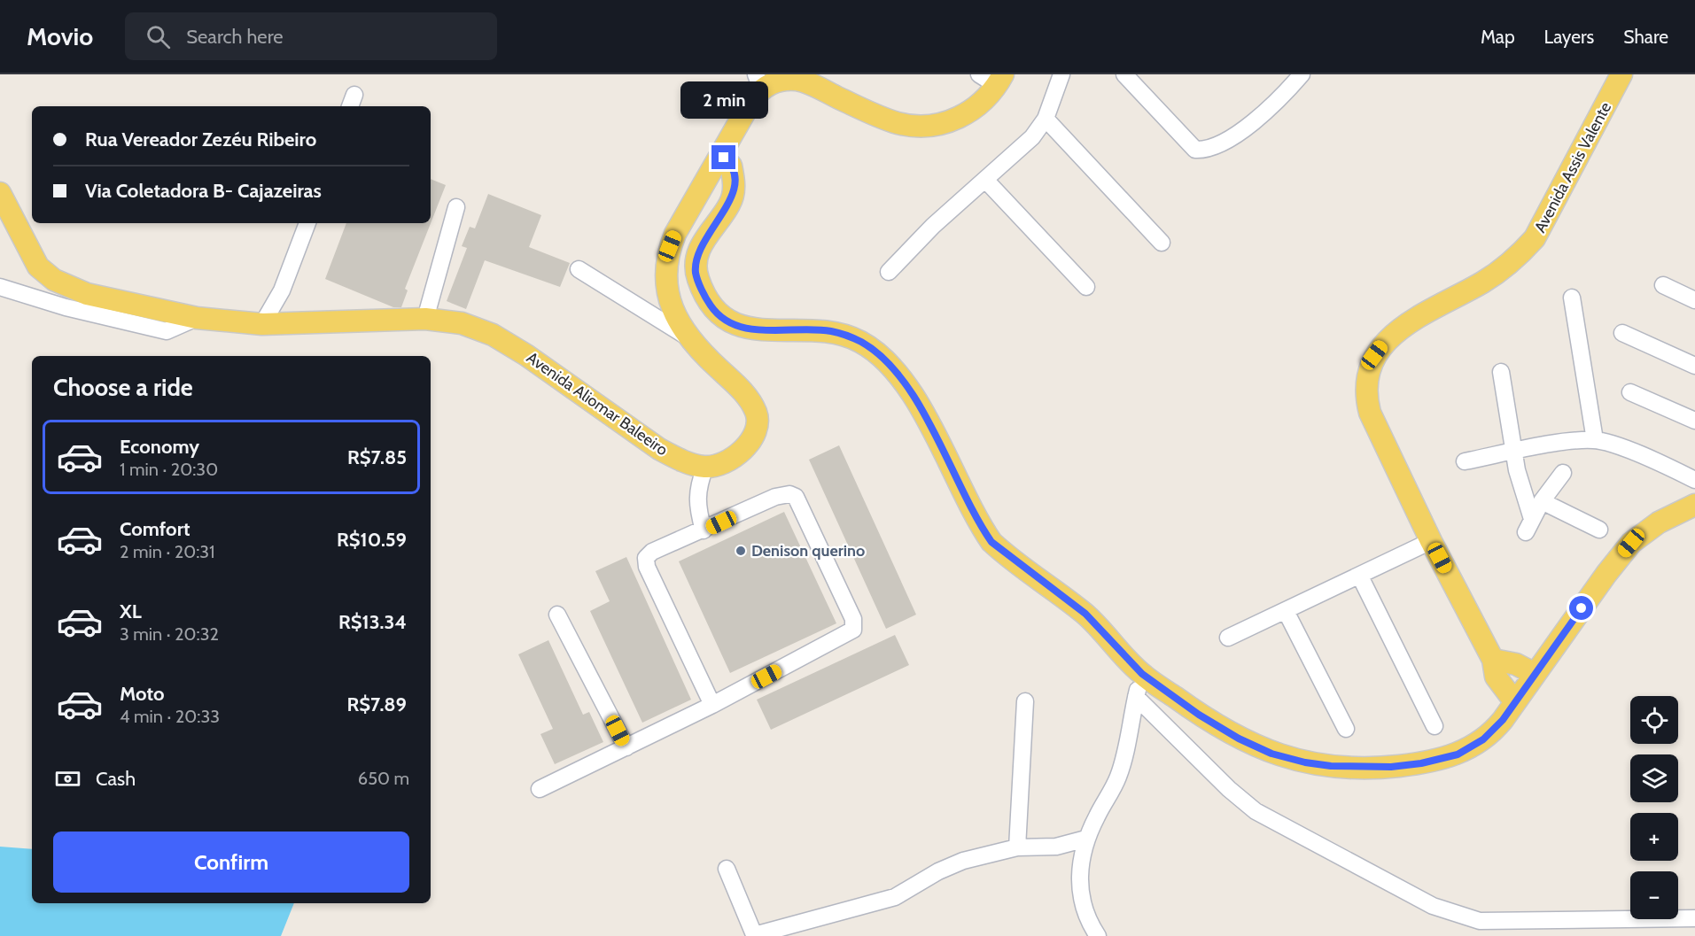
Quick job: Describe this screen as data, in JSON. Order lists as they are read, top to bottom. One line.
{"streets":{"main road":["Avenida Assis Valente","Avenida Aliomar Baleeiro"]},"places":["Denison querino"],"page":{"header":"Movio","search":"Search here","nav":["Map","Layers","Share"],"bubble":"2 min","banner":["Rua Vereador Zezéu Ribeiro","Via Coletadora B- Cajazeiras"],"heading":"Choose a ride","list":[{"name":"Economy","note":"1 min · 20:30","value":"R$7.85"},{"name":"Comfort","note":"2 min · 20:31","value":"R$10.59"},{"name":"XL","note":"3 min · 20:32","value":"R$13.34"},{"name":"Moto","note":"4 min · 20:33","value":"R$7.89"}],"map_buttons":["+","−"],"pay":["Cash","650 m"],"buttons":"Confirm"}}
